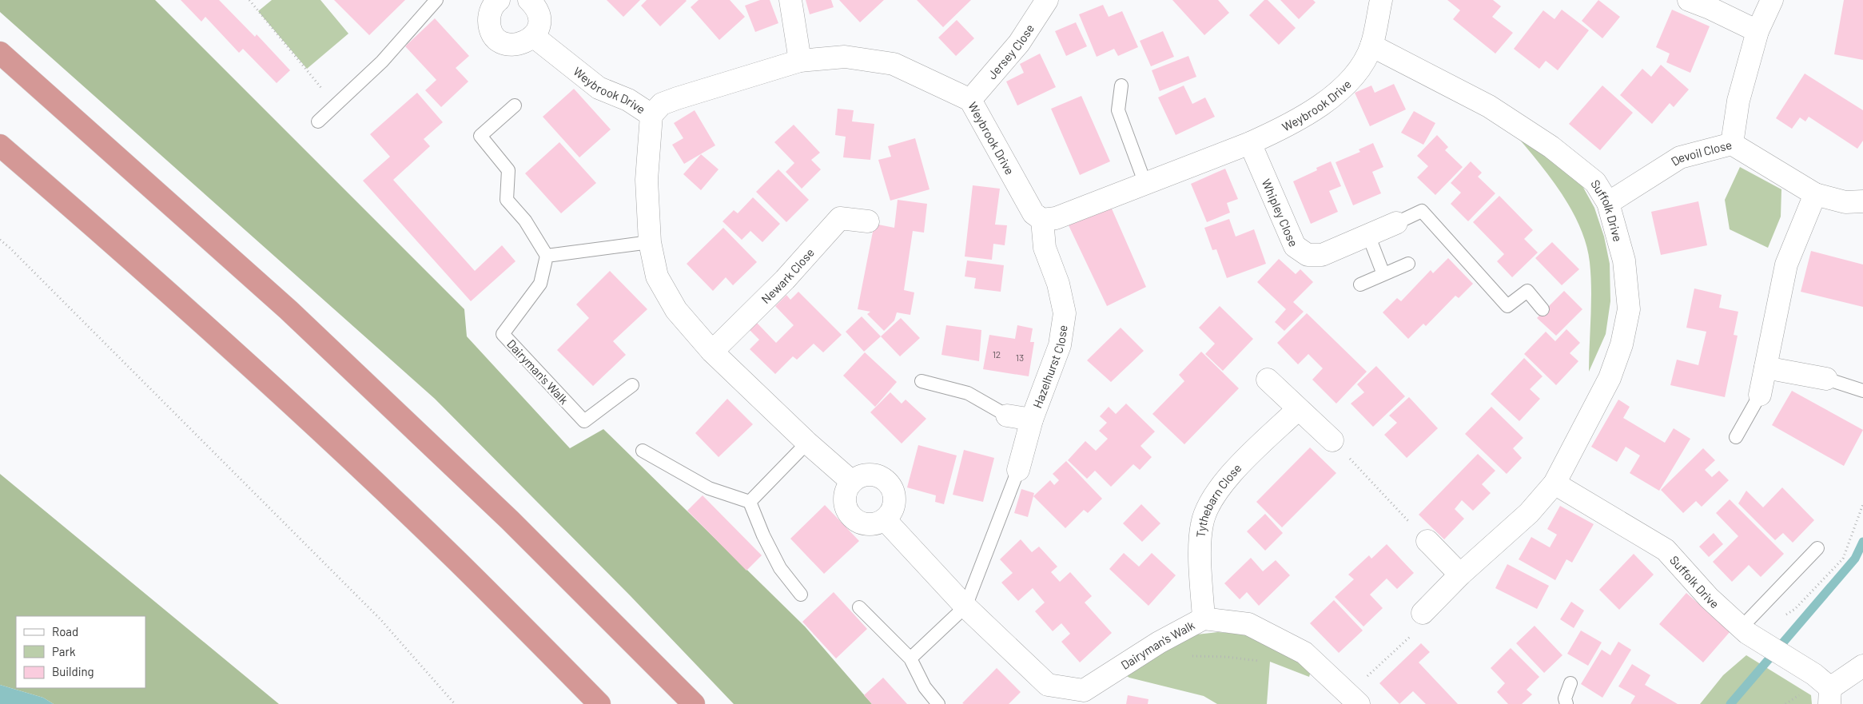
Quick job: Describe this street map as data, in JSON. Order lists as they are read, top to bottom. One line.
{"streets":{"street":["Jersey Close","Weybrook Drive","Devoil Close","Whipley Close","Suffolk Drive","Newark Close","Hazelhurst Close","Dairyman's Walk","Tythebarn Close"]},"crossings":[["Jersey Close","Weybrook Drive"],["Weybrook Drive","Whipley Close"],["Weybrook Drive","Suffolk Drive"],["Weybrook Drive","Hazelhurst Close"],["Devoil Close","Suffolk Drive"],["Dairyman's Walk","Tythebarn Close"]],"house_numbers":["12","13"],"legend":["Road","Park","Building"]}
